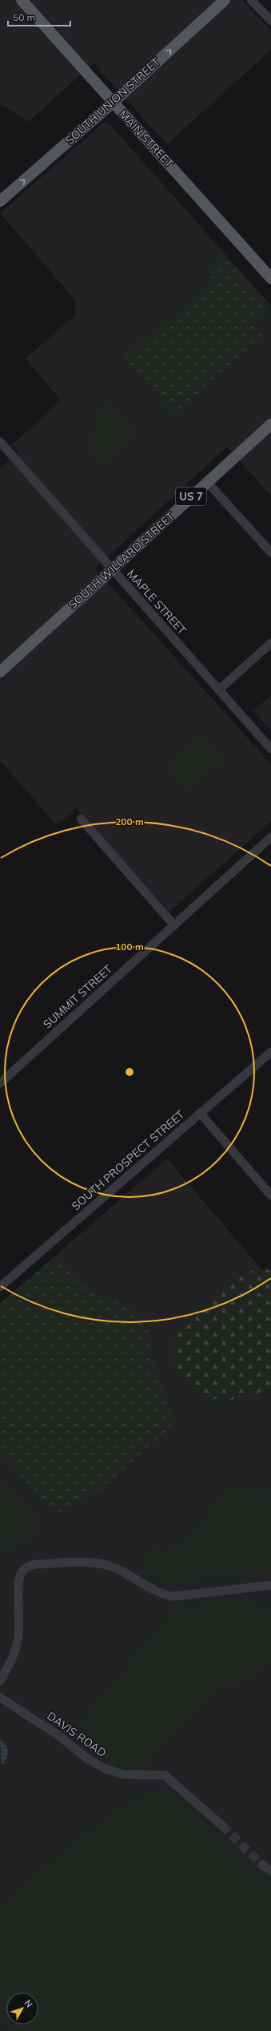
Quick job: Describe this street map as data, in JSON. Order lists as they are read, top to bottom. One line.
{"streets":{"main road":["SOUTH UNION STREET","MAIN STREET","US 7","SOUTH WILLARD STREET"],"street":["MAPLE STREET","SUMMIT STREET","SOUTH PROSPECT STREET","DAVIS ROAD"]},"crossings":[["SOUTH UNION STREET","MAIN STREET"],["SOUTH WILLARD STREET","MAPLE STREET"]],"one_way":["SOUTH UNION STREET"],"scale_bar":"50 m","north":"top right","rings":["200 m","100 m"]}
